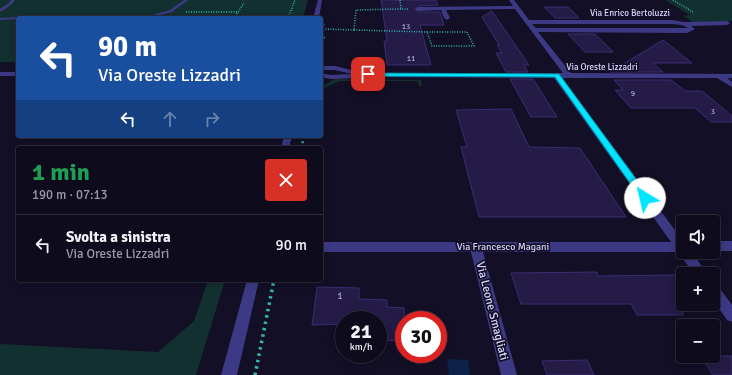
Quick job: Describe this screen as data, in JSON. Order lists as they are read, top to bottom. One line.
{"streets":{"street":["Via Enrico Bertoluzzi","Via Oreste Lizzadri","Via Francesco Magani","Via Leone Smagliati"]},"crossings":[["Via Francesco Magani","Via Leone Smagliati"]],"house_numbers":["13","11","9","3","1"],"page":{"turn":["90 m","Via Oreste Lizzadri"],"heading":["1 min","190 m · 07:13"],"list":[{"name":"Svolta a sinistra","note":"Via Oreste Lizzadri","value":"90 m"}],"map_buttons":["+","−"],"speed":"21 km/h","limit":"30"}}
